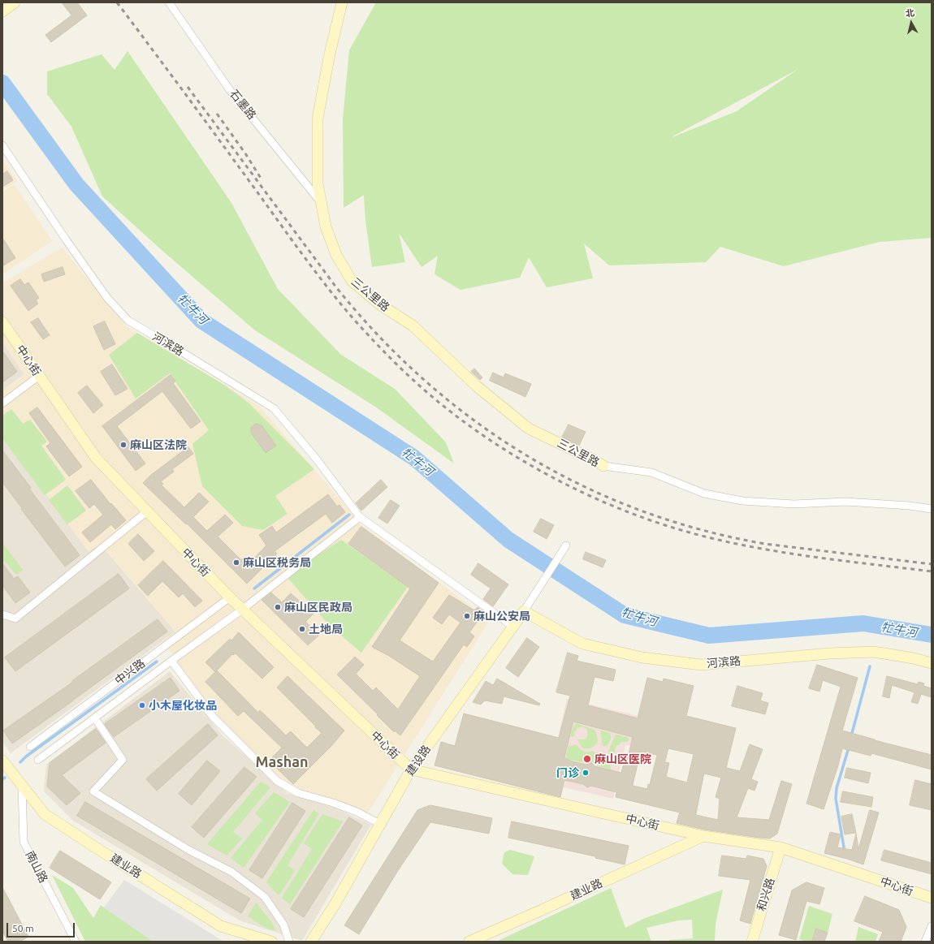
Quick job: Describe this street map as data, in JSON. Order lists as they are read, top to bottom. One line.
{"streets":{"street":["石墨路","三公里路","河滨路","中心街","中兴路","建设路","建业路","南山路","和兴路"]},"crossings":[["石墨路","三公里路"],["河滨路","建设路"],["中心街","中兴路"],["中心街","建设路"],["中心街","建业路"],["中心街","和兴路"],["建业路","南山路"]],"districts":["Mashan"],"water":["牤牛河"],"places":["麻山区法院","麻山区税务局","麻山区民政局","麻山公安局","土地局","小木屋化妆品","麻山区医院","门诊"],"scale_bar":"50 m","north":"top"}
